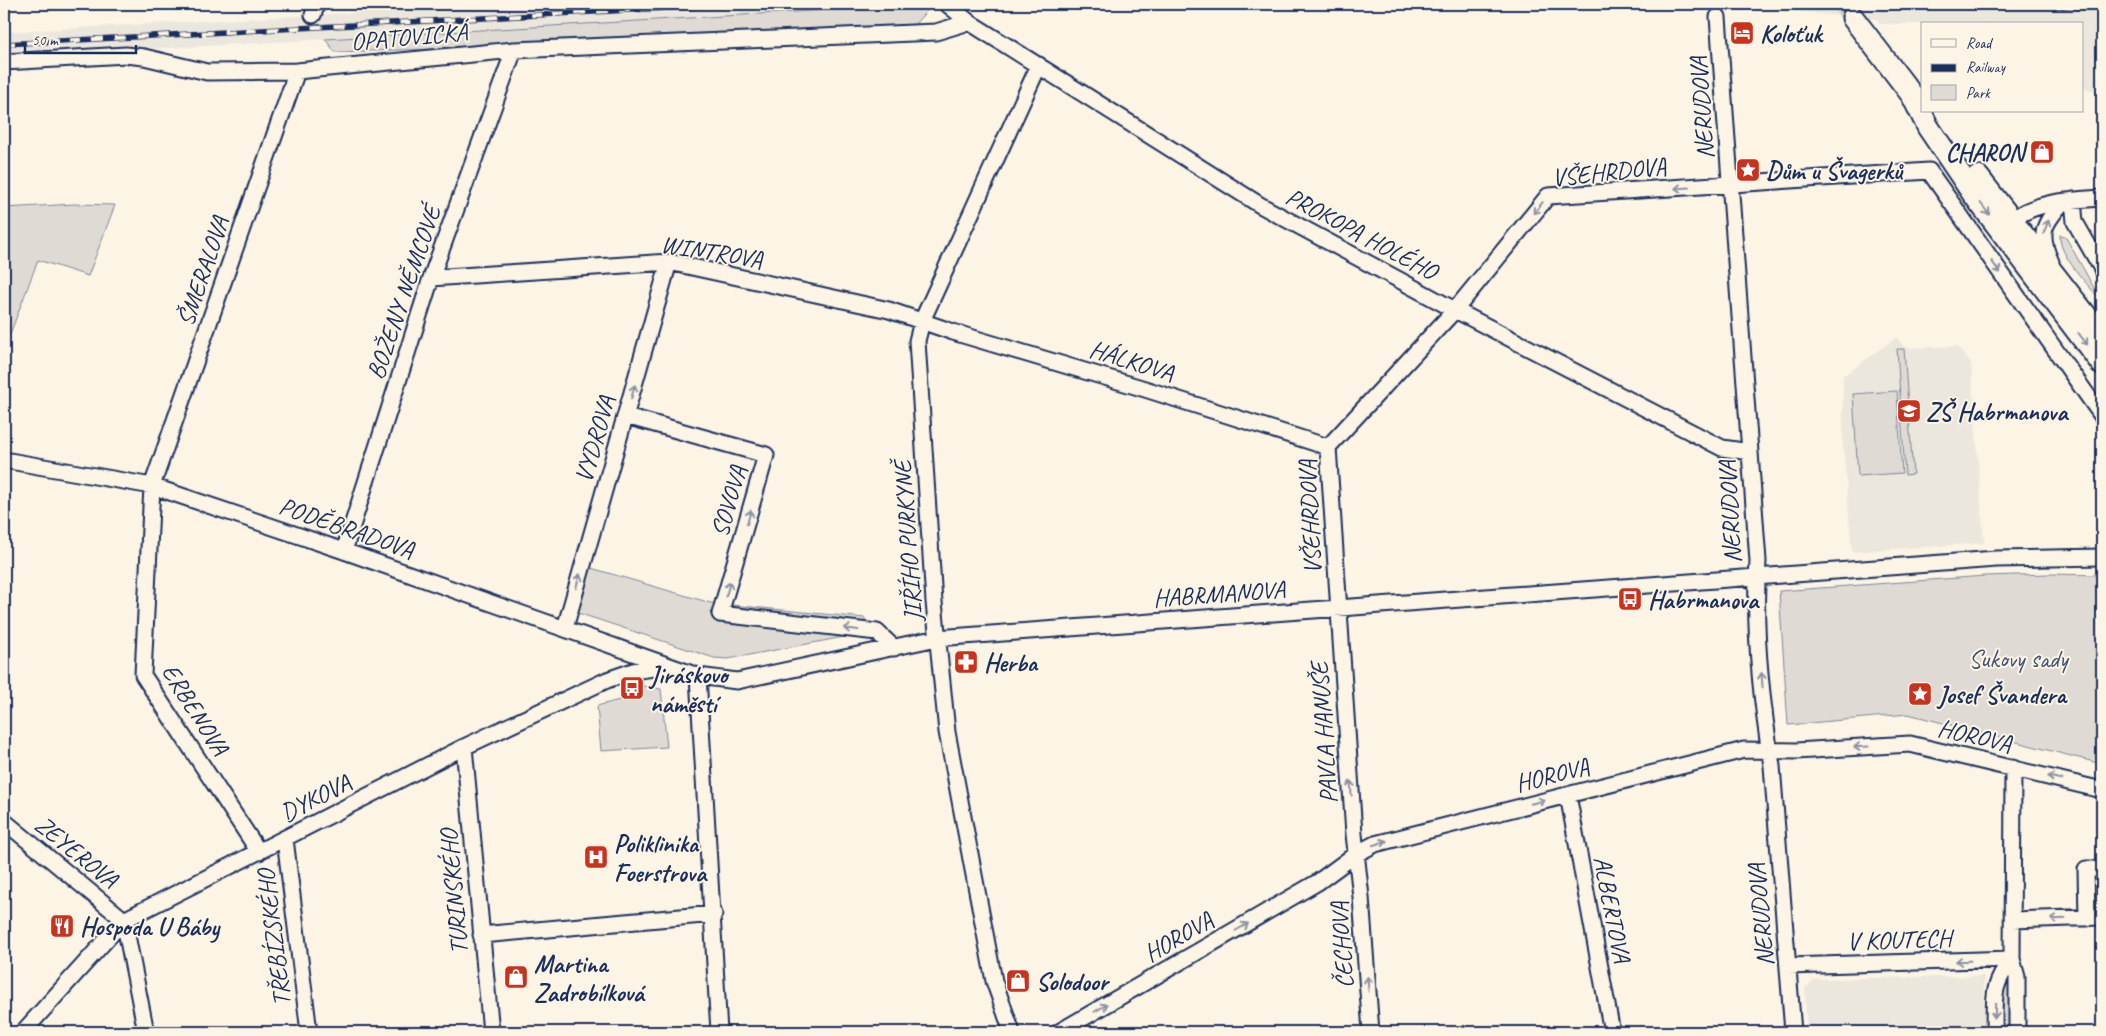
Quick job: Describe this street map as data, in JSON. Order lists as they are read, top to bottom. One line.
{"streets":{"street":["OPATOVICKÁ","NERUDOVA","VŠEHRDOVA","PROKOPA HOLÉHO","WINTROVA","ŠMERALOVA","BOŽENY NĚMCOVÉ","HÁLKOVA","VYDROVA","SOVOVA","PODĚBRADOVA","JIŘÍHO PURKYNĚ","HABRMANOVA","ERBENOVA","PAVLA HANUŠE","HOROVA","DYKOVA","ZEYEROVA","TURINSKÉHO","ALBERTOVA","TŘEBÍZSKÉHO","V KOUTECH","ČECHOVA"]},"crossings":[["OPATOVICKÁ","PROKOPA HOLÉHO"],["OPATOVICKÁ","ŠMERALOVA"],["OPATOVICKÁ","BOŽENY NĚMCOVÉ"],["NERUDOVA","VŠEHRDOVA"],["NERUDOVA","PROKOPA HOLÉHO"],["NERUDOVA","HABRMANOVA"],["NERUDOVA","HOROVA"],["NERUDOVA","V KOUTECH"],["VŠEHRDOVA","PROKOPA HOLÉHO"],["VŠEHRDOVA","HÁLKOVA"],["VŠEHRDOVA","HABRMANOVA"],["VŠEHRDOVA","PAVLA HANUŠE"],["PROKOPA HOLÉHO","JIŘÍHO PURKYNĚ"],["WINTROVA","BOŽENY NĚMCOVÉ"],["WINTROVA","HÁLKOVA"],["WINTROVA","VYDROVA"],["WINTROVA","JIŘÍHO PURKYNĚ"],["ŠMERALOVA","PODĚBRADOVA"],["ŠMERALOVA","ERBENOVA"],["BOŽENY NĚMCOVÉ","PODĚBRADOVA"],["HÁLKOVA","JIŘÍHO PURKYNĚ"],["VYDROVA","SOVOVA"],["VYDROVA","PODĚBRADOVA"],["PODĚBRADOVA","ERBENOVA"],["PODĚBRADOVA","DYKOVA"],["JIŘÍHO PURKYNĚ","HABRMANOVA"],["HABRMANOVA","PAVLA HANUŠE"],["ERBENOVA","DYKOVA"],["PAVLA HANUŠE","HOROVA"],["PAVLA HANUŠE","ČECHOVA"],["HOROVA","ALBERTOVA"],["HOROVA","ČECHOVA"],["DYKOVA","ZEYEROVA"],["DYKOVA","TURINSKÉHO"],["DYKOVA","TŘEBÍZSKÉHO"]],"one_way":["VYDROVA","PAVLA HANUŠE","V KOUTECH","ČECHOVA"],"parks":["Sukovy sady"],"places":{"hotel":["Koloťuk"],"shop":["CHARON","Martina Zadrobílková","Solodoor"],"place":["Dům u Švagerků","Josef Švandera"],"school or university":["ZŠ Habrmanova"],"bus stop":["Habrmanova","Jiráskovo náměstí"],"pharmacy":["Herba"],"hospital":["Poliklinika Foerstrova"],"restaurant":["Hospoda U Báby"]},"legend":["Road","Railway","Park"],"scale_bar":"50 m"}
